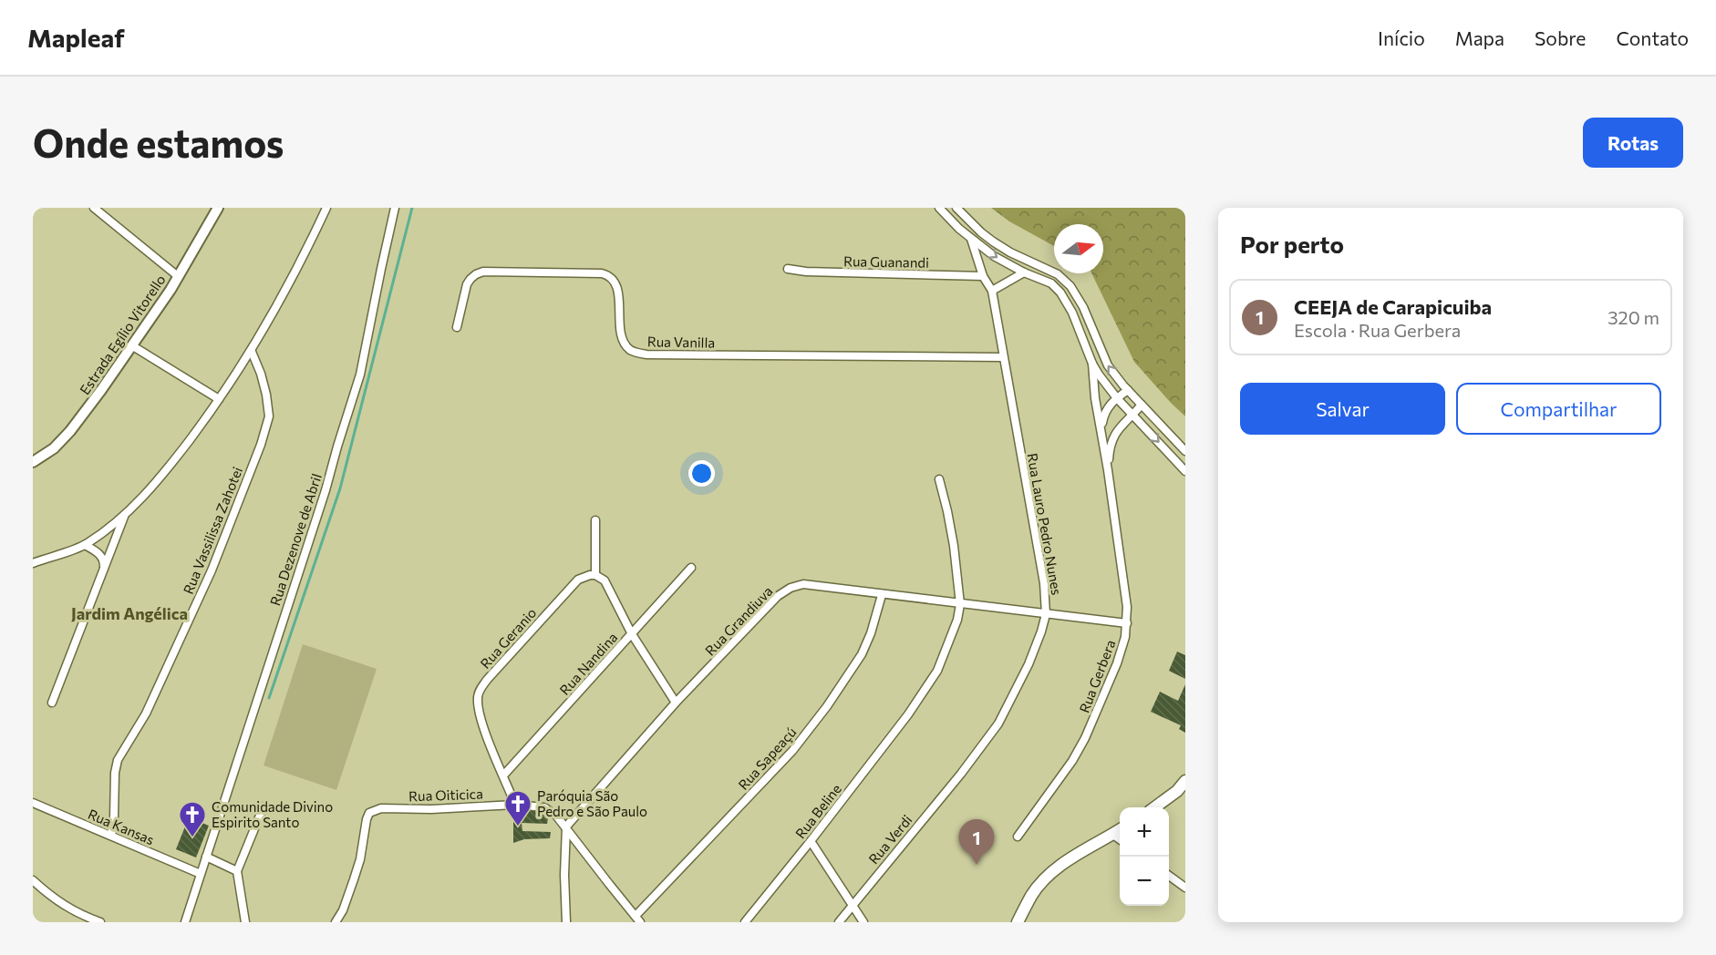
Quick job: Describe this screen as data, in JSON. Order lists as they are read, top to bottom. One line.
{"streets":{"street":["Rua Guanandi","Estrada Egílio Vitorello","Rua Vanilla","Rua Lauro Pedro Nunes","Rua Vassilissa Zahotei","Rua Dezenove de Abril","Rua Grandiuva","Rua Geranio","Rua Nandina","Rua Gerbera","Rua Sapeaçú","Rua Oiticica","Rua Beline","Rua Kansas","Rua Verdi"]},"crossings":[["Rua Guanandi","Rua Lauro Pedro Nunes"],["Rua Vanilla","Rua Lauro Pedro Nunes"],["Rua Lauro Pedro Nunes","Rua Grandiuva"],["Rua Lauro Pedro Nunes","Rua Verdi"],["Rua Vassilissa Zahotei","Rua Kansas"],["Rua Dezenove de Abril","Rua Kansas"],["Rua Grandiuva","Rua Gerbera"],["Rua Grandiuva","Rua Sapeaçú"],["Rua Grandiuva","Rua Oiticica"],["Rua Grandiuva","Rua Beline"],["Rua Geranio","Rua Nandina"],["Rua Geranio","Rua Oiticica"],["Rua Sapeaçú","Rua Oiticica"]],"districts":["Jardim Angélica"],"places":{"church":["Paróquia São Pedro e São Paulo","Comunidade Divino Espirito Santo"]},"north":"right","page":{"header":"Mapleaf","nav":["Início","Mapa","Sobre","Contato"],"buttons":["Rotas",["Salvar","Compartilhar"]],"title":"Onde estamos","heading":"Por perto","list":[{"mark":"1","name":"CEEJA de Carapicuiba","note":"Escola · Rua Gerbera","value":"320 m"}],"map_buttons":["+","−"],"pins":"1"}}
